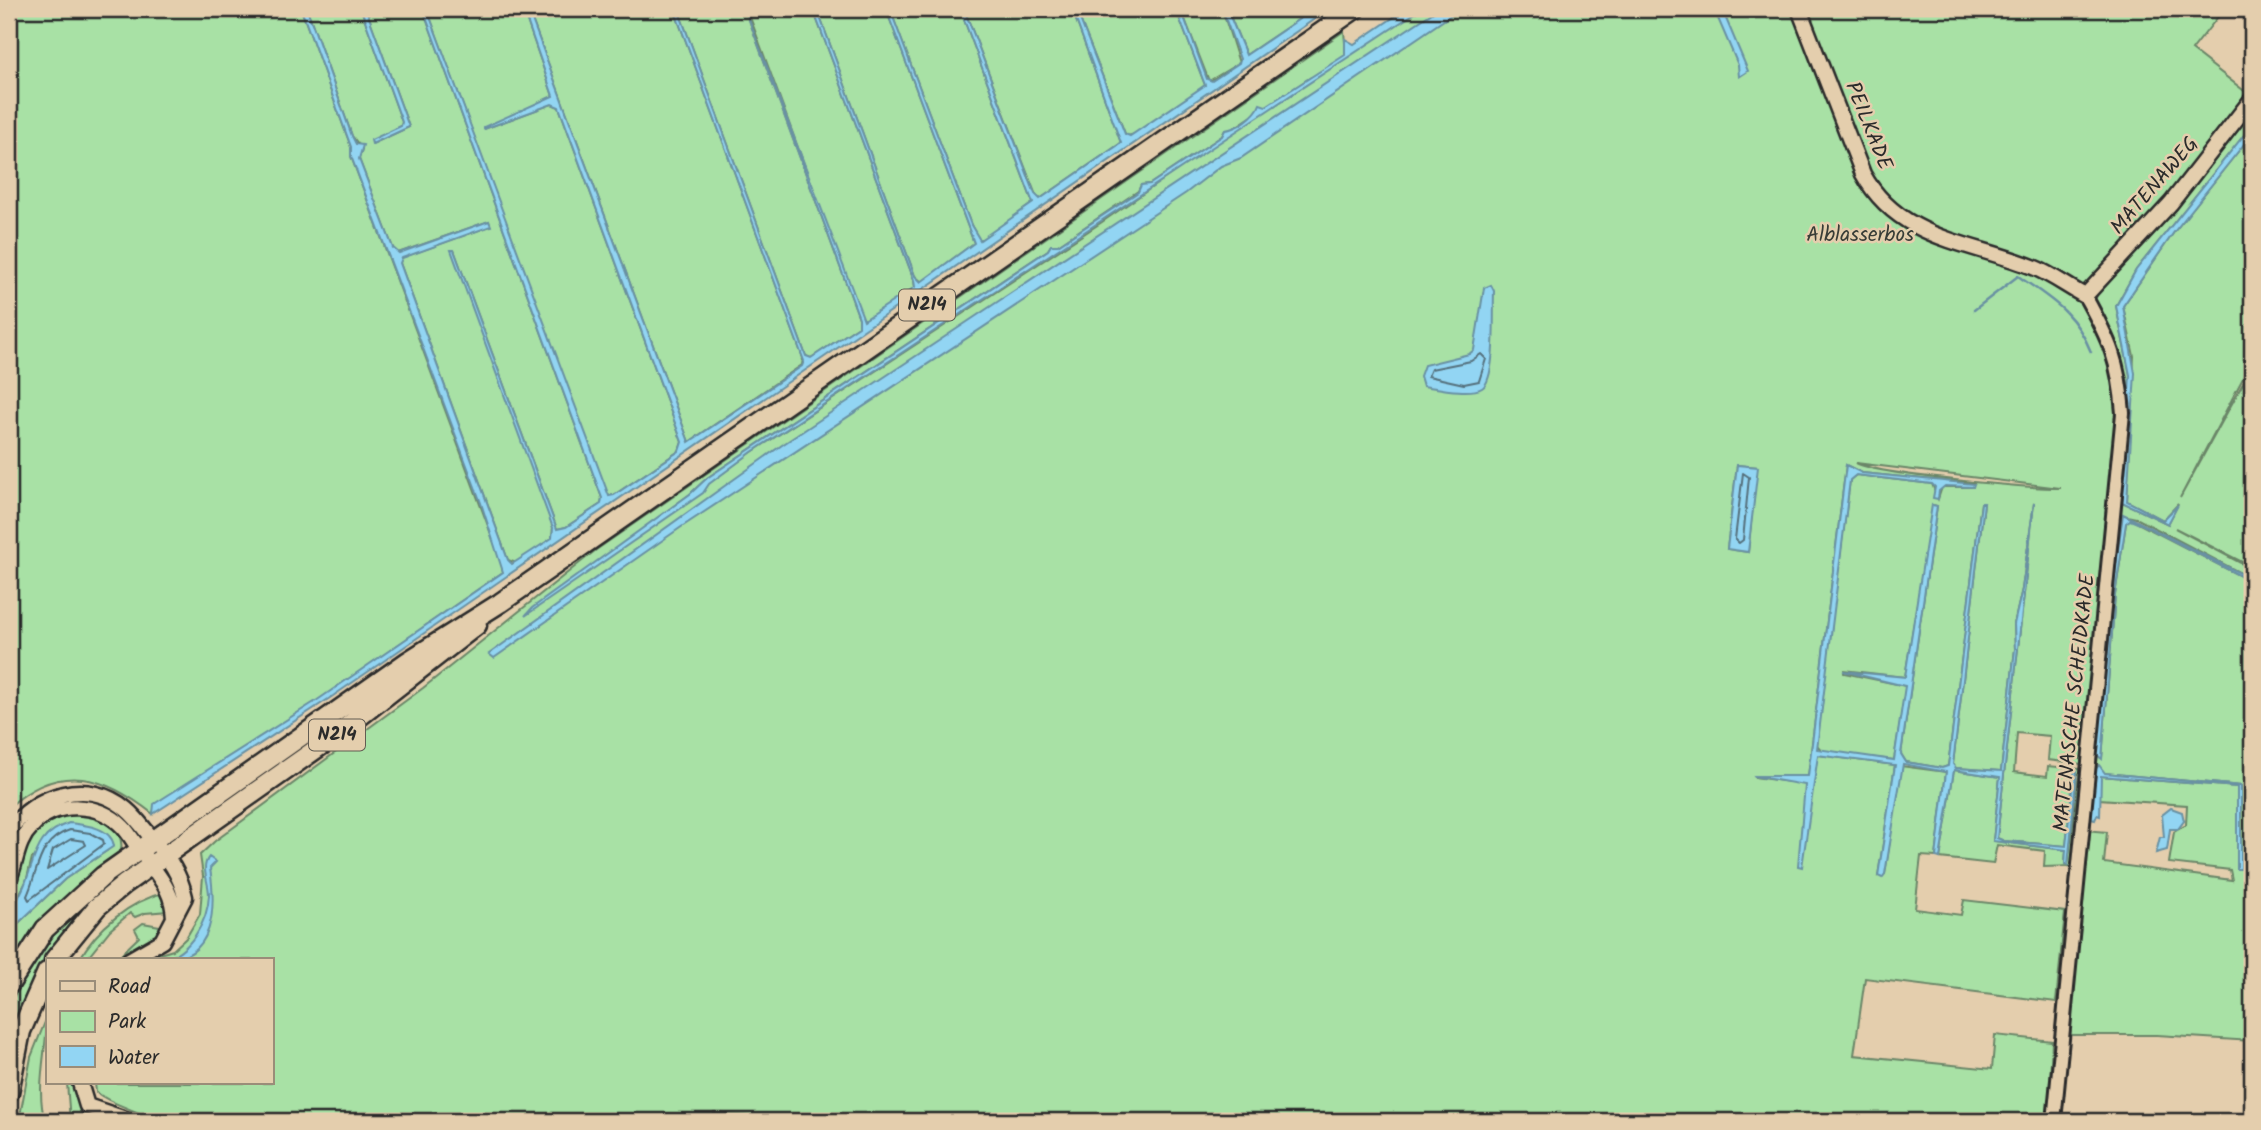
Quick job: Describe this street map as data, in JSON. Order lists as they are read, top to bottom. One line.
{"streets":{"main road":["N214"],"street":["PEILKADE","MATENAWEG","MATENASCHE SCHEIDKADE"]},"crossings":[["PEILKADE","MATENAWEG"],["PEILKADE","MATENASCHE SCHEIDKADE"],["MATENAWEG","MATENASCHE SCHEIDKADE"]],"parks":["Alblasserbos"],"legend":["Road","Park","Water"]}
